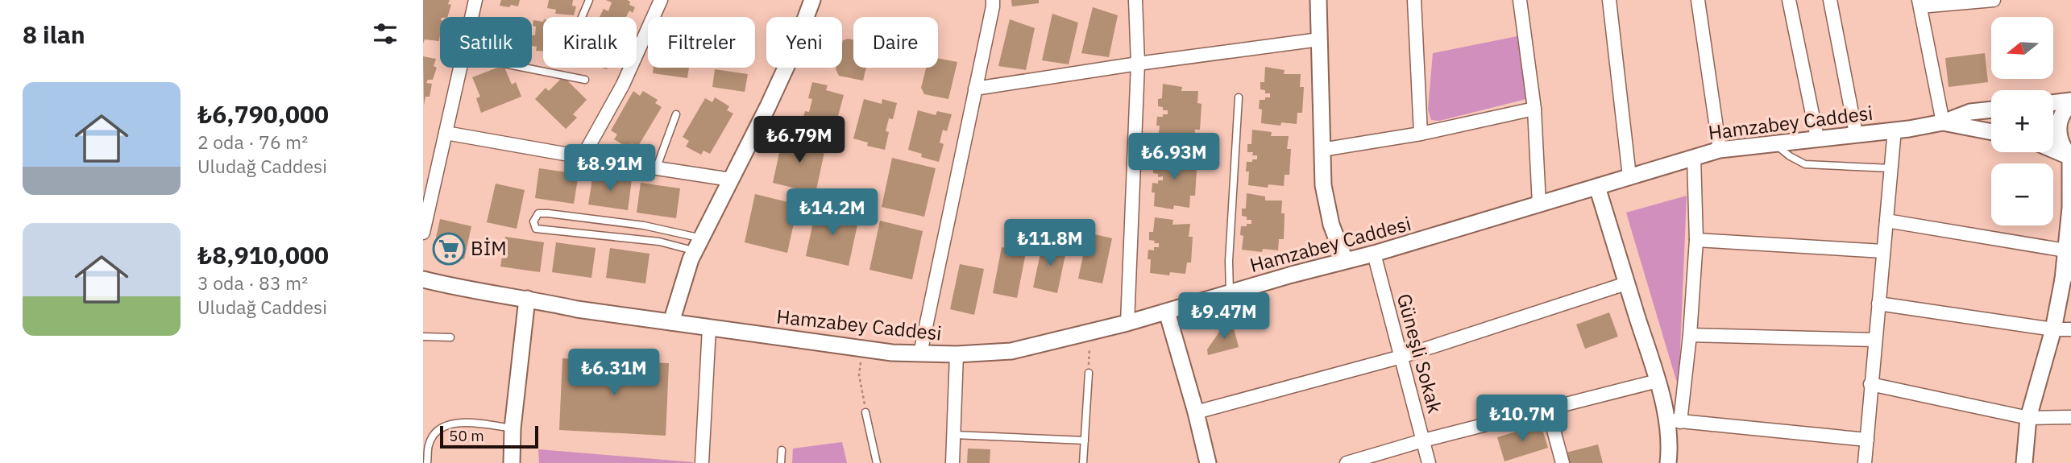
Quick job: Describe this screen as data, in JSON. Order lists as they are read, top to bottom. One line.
{"streets":{"street":["Hamzabey Caddesi","Güneşli Sokak"]},"crossings":[["Hamzabey Caddesi","Güneşli Sokak"]],"places":{"supermarket":["BİM"]},"scale_bar":"50 m","north":"left","page":{"heading":"8 ilan","map_buttons":["+","−"],"chip":["Satılık","Kiralık","Filtreler","Yeni","Daire"],"list":[{"name":"₺6,790,000","note":"2 oda · 76 m² · Uludağ Caddesi"},{"name":"₺8,910,000","note":"3 oda · 83 m² · Uludağ Caddesi"}],"price":["₺6.79M","₺6.93M","₺8.91M","₺14.2M","₺11.8M","₺9.47M","₺6.31M","₺10.7M"],"scale":"50 m"}}
